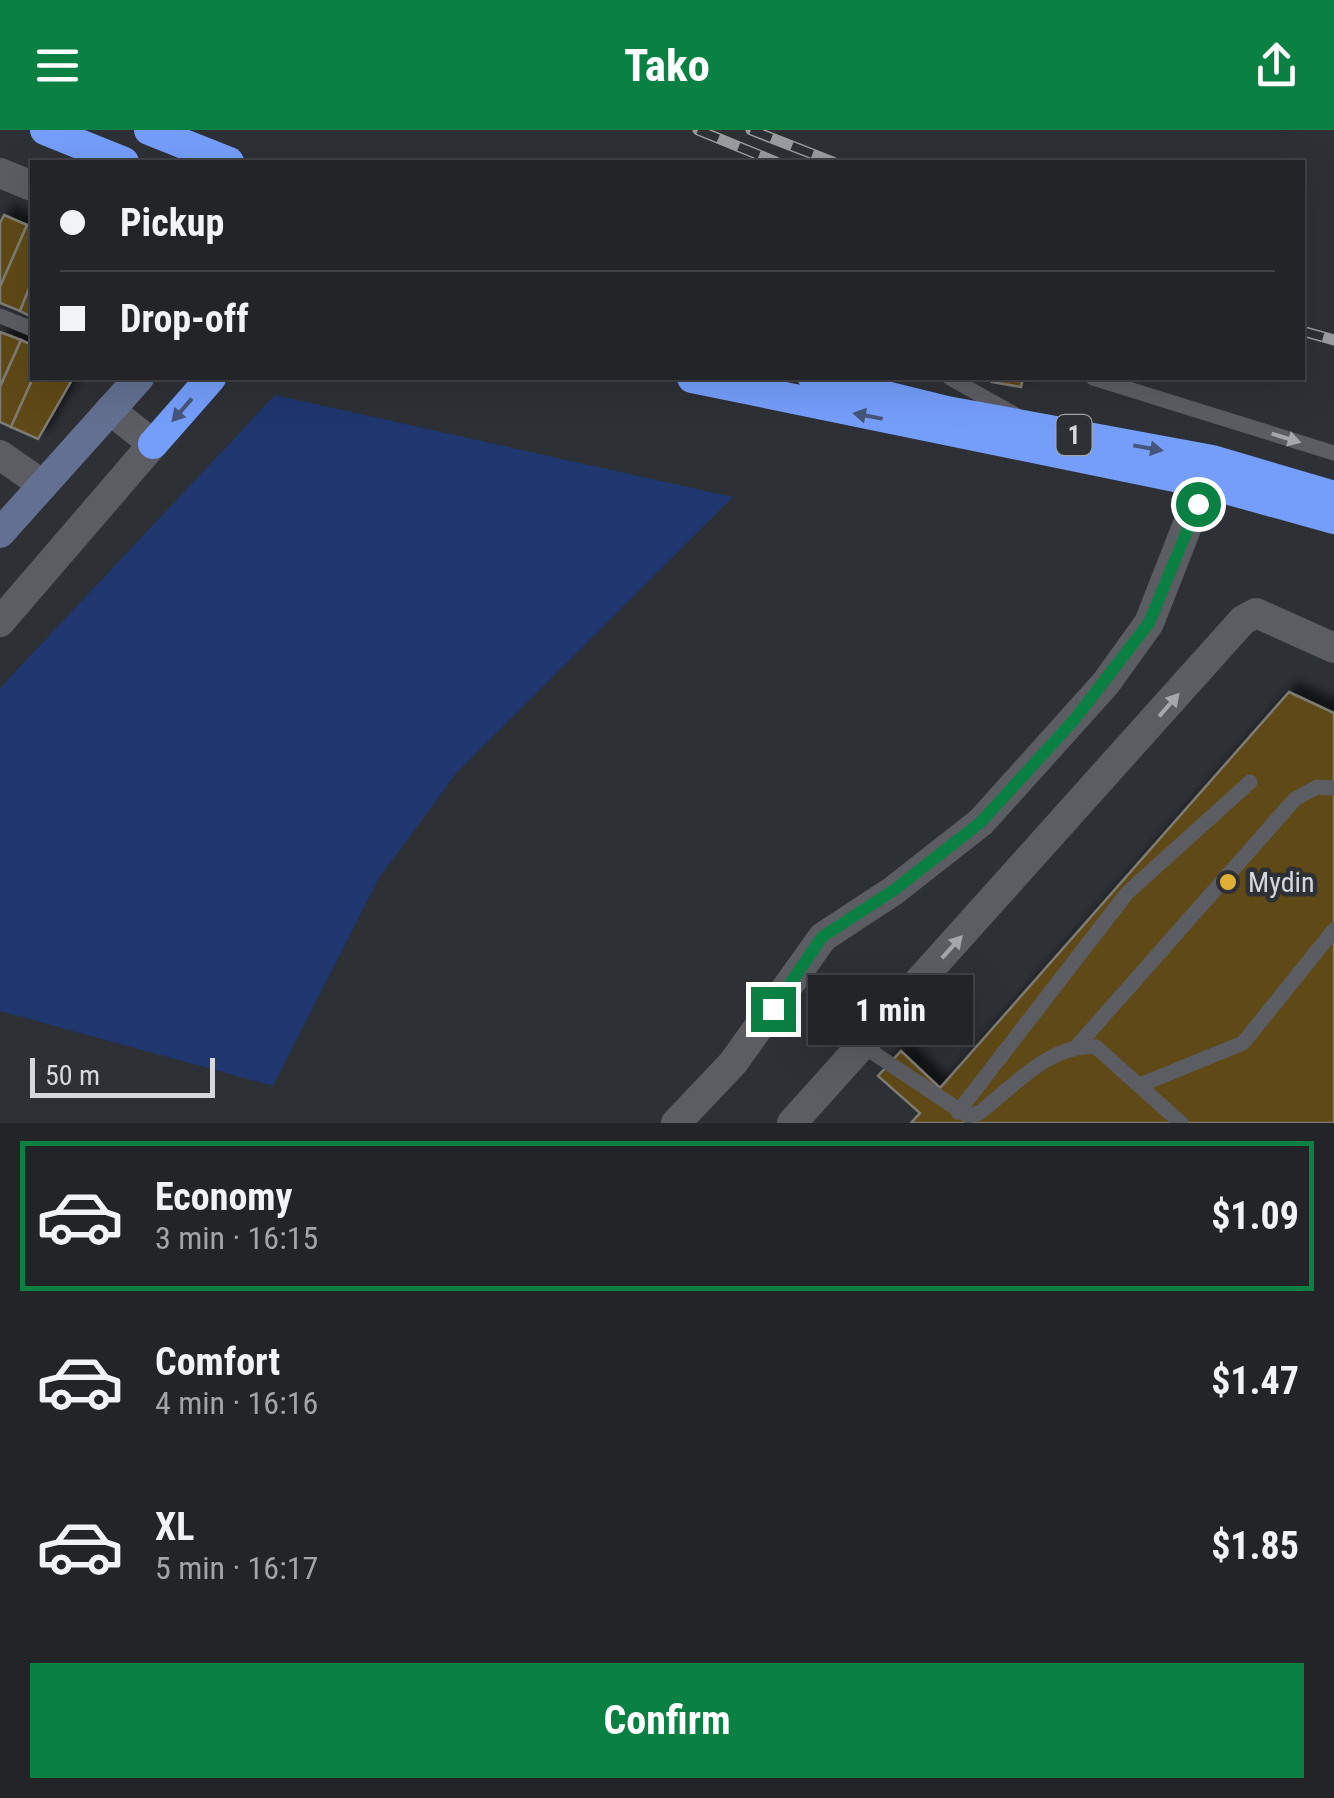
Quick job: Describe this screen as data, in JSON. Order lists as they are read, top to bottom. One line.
{"streets":{"highway":["1"]},"places":["Mydin"],"scale_bar":"50 m","page":{"header":"Tako","banner":["Pickup","Drop-off"],"bubble":"1 min","scale":"50 m","list":[{"name":"Economy","note":"3 min · 16:15","value":"$1.09"},{"name":"Comfort","note":"4 min · 16:16","value":"$1.47"},{"name":"XL","note":"5 min · 16:17","value":"$1.85"}],"buttons":"Confirm"}}
